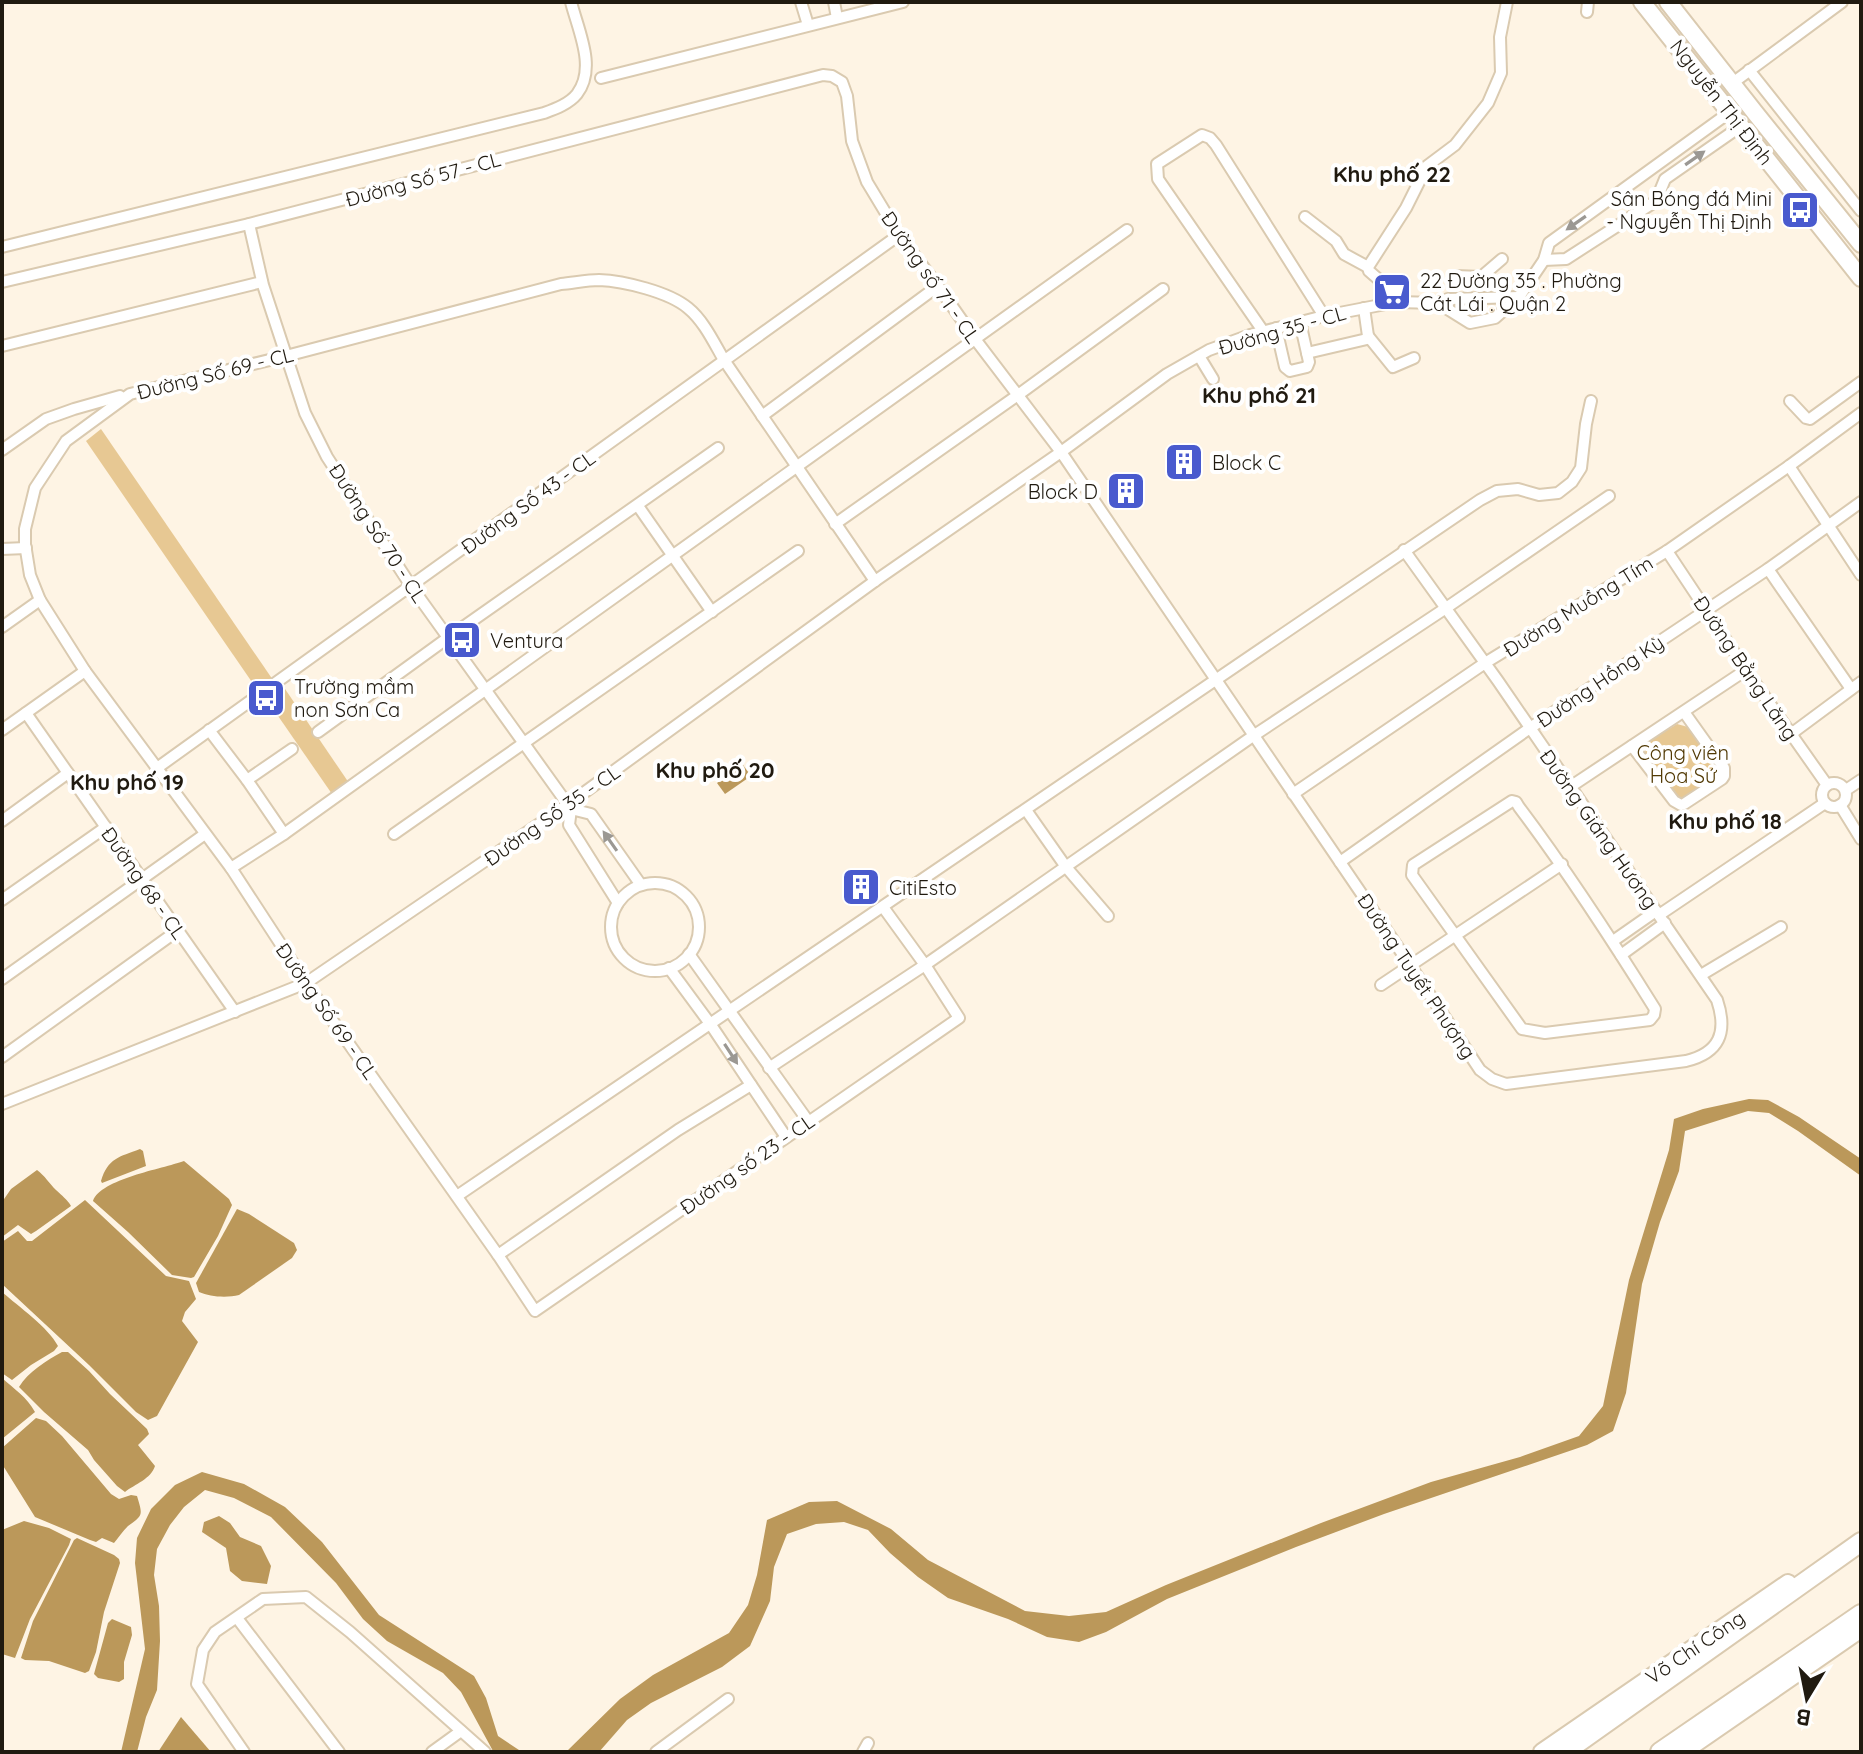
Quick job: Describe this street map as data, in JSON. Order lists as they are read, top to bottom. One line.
{"streets":{"highway":["Võ Chí Công"],"main road":["Nguyễn Thị Định"],"street":["Đường Số 57 - CL","Đường số 71 - CL","Đường 35 - CL","Đường Số 69 - CL","Đường Số 43 - CL","Đường Số 70 - CL","Đường Muồng Tím","Đường Bằng Lăng","Đường Hồng Kỳ","Đường Số 35 - CL","Đường Giáng Hương","Đường 68 - CL","Đường Tuyết Phượng","Đường số 23 - CL"]},"crossings":[["Nguyễn Thị Định","Đường 35 - CL"],["Đường Số 57 - CL","Đường số 71 - CL"],["Đường Số 57 - CL","Đường Số 70 - CL"],["Đường số 71 - CL","Đường 35 - CL"],["Đường số 71 - CL","Đường Số 43 - CL"],["Đường số 71 - CL","Đường Số 35 - CL"],["Đường số 71 - CL","Đường Tuyết Phượng"],["Đường 35 - CL","Đường Số 35 - CL"],["Đường Số 69 - CL","Đường Số 43 - CL"],["Đường Số 69 - CL","Đường Số 70 - CL"],["Đường Số 69 - CL","Đường Số 35 - CL"],["Đường Số 69 - CL","Đường số 23 - CL"],["Đường Số 43 - CL","Đường Số 70 - CL"],["Đường Số 70 - CL","Đường Số 35 - CL"],["Đường Muồng Tím","Đường Bằng Lăng"],["Đường Muồng Tím","Đường Giáng Hương"],["Đường Muồng Tím","Đường Tuyết Phượng"],["Đường Bằng Lăng","Đường Hồng Kỳ"],["Đường Hồng Kỳ","Đường Giáng Hương"],["Đường Hồng Kỳ","Đường Tuyết Phượng"],["Đường Số 35 - CL","Đường 68 - CL"],["Đường Giáng Hương","Đường Tuyết Phượng"]],"districts":["Khu phố 22","Khu phố 21","Khu phố 20","Khu phố 19","Khu phố 18"],"parks":["Công viên Hoa Sứ"],"places":{"bus stop":["Sân Bóng đá Mini - Nguyễn Thị Định","Ventura","Trường mầm non Sơn Ca"],"supermarket":["22 Đường 35 . Phường Cát Lái . Quận 2"],"building":["Block C","Block D","CitiEsto"]},"north":"bottom"}
